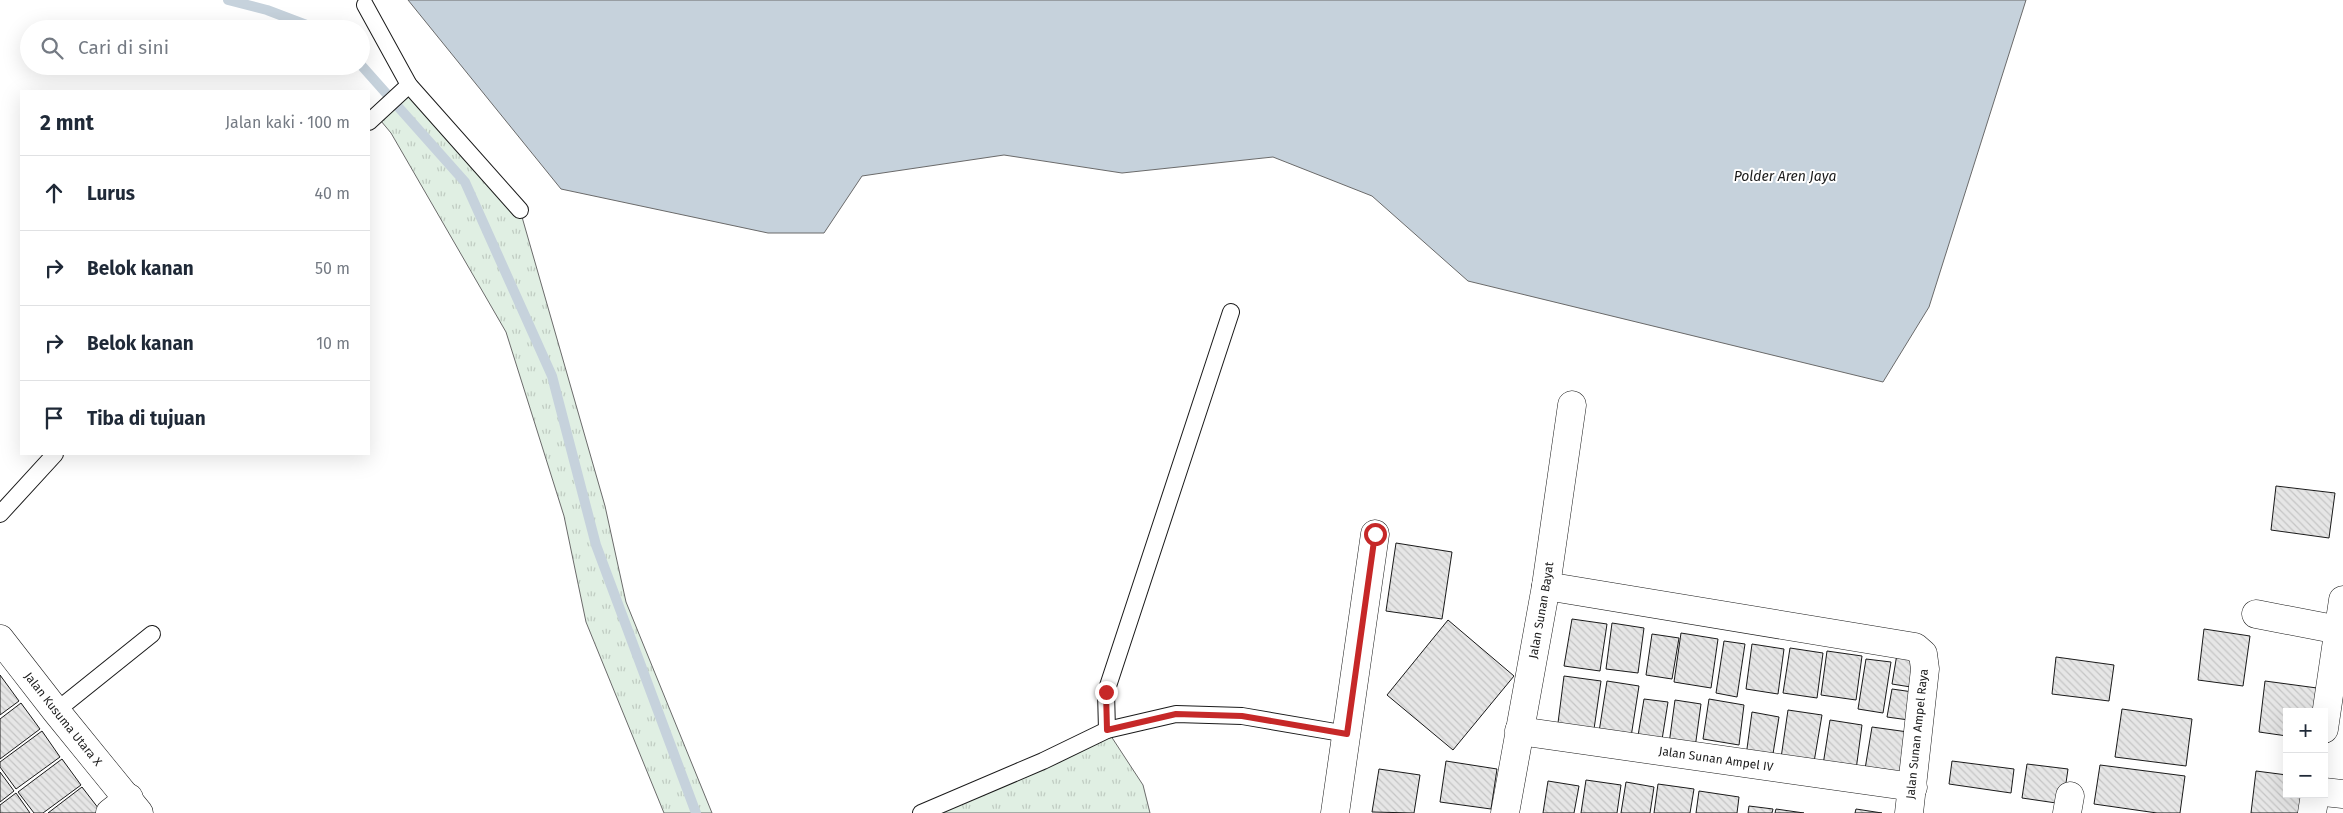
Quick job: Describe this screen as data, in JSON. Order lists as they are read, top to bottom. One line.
{"streets":{"street":["Jalan Sunan Bayat","Jalan Kusuma Utara X","Jalan Sunan Ampel Raya","Jalan Sunan Ampel IV"]},"crossings":[["Jalan Sunan Bayat","Jalan Sunan Ampel Raya"],["Jalan Sunan Bayat","Jalan Sunan Ampel IV"],["Jalan Sunan Ampel Raya","Jalan Sunan Ampel IV"]],"water":["Polder Aren Jaya"],"page":{"search":"Cari di sini","heading":["2 mnt","Jalan kaki · 100 m"],"list":[["Lurus","40 m"],["Belok kanan","50 m"],["Belok kanan","10 m"],"Tiba di tujuan"],"map_buttons":["+","−"]}}
